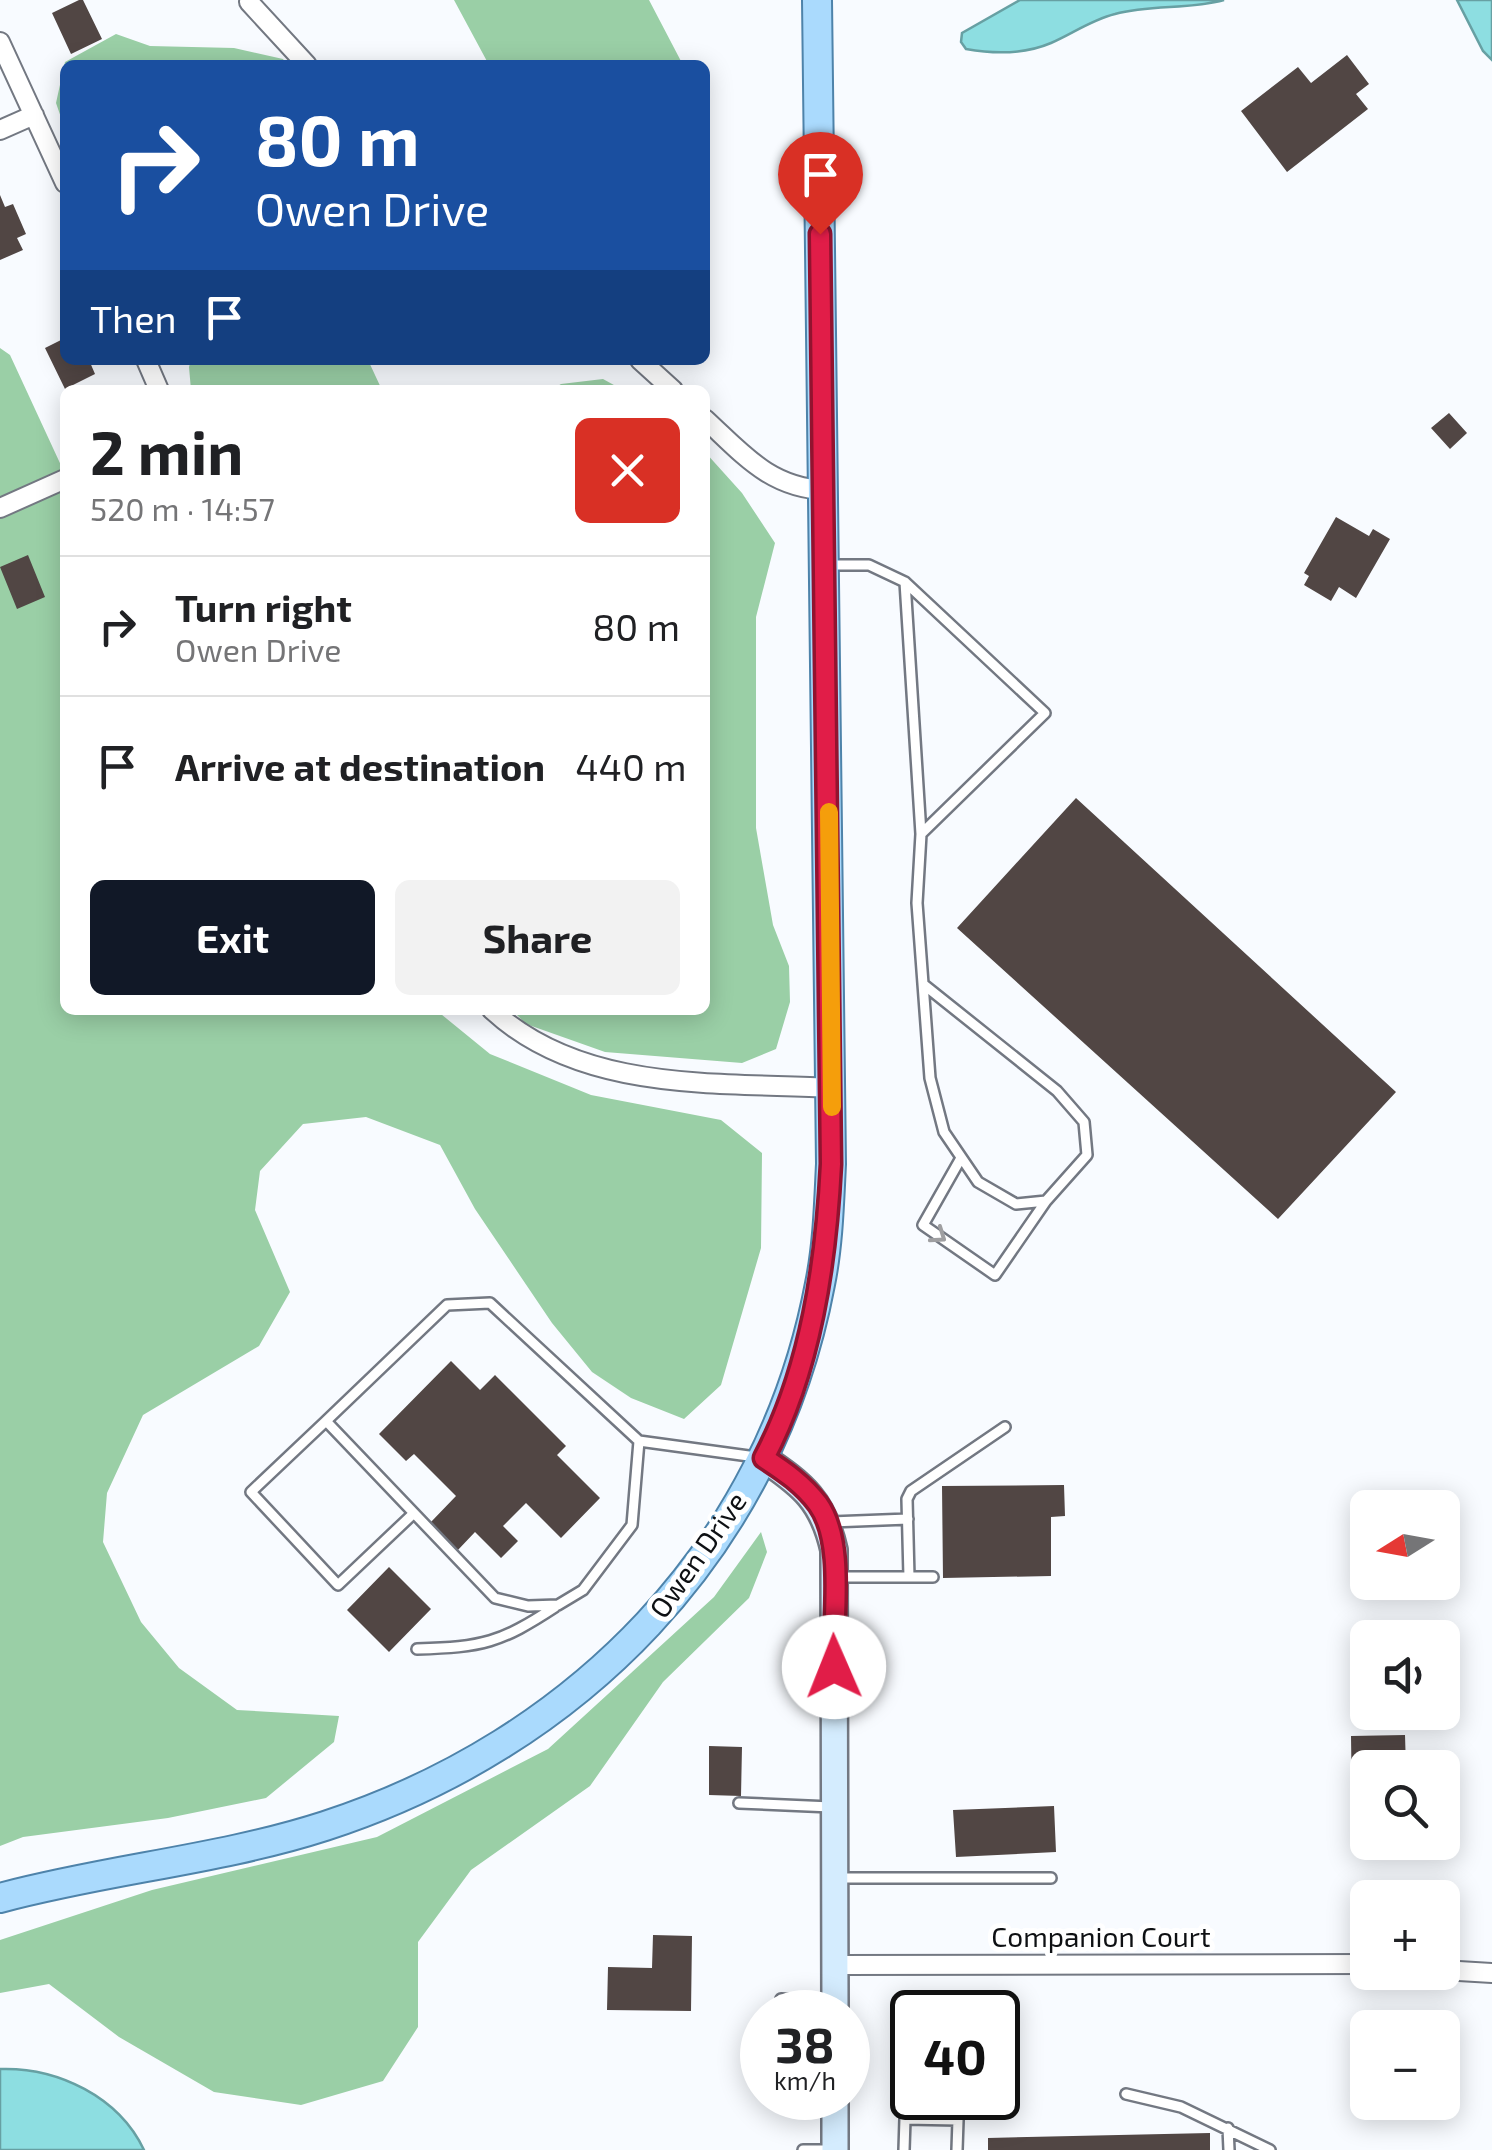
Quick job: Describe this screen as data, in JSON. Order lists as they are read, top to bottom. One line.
{"streets":{"main road":["Owen Drive"],"street":["Companion Court"]},"north":"left","page":{"turn":["80 m","Owen Drive"],"then":"Then","heading":["2 min","520 m · 14:57"],"list":[{"name":"Turn right","note":"Owen Drive","value":"80 m"},{"name":"Arrive at destination","value":"440 m"}],"buttons":["Exit","Share"],"map_buttons":["+","−"],"speed":"38 km/h","limit":"40"}}
